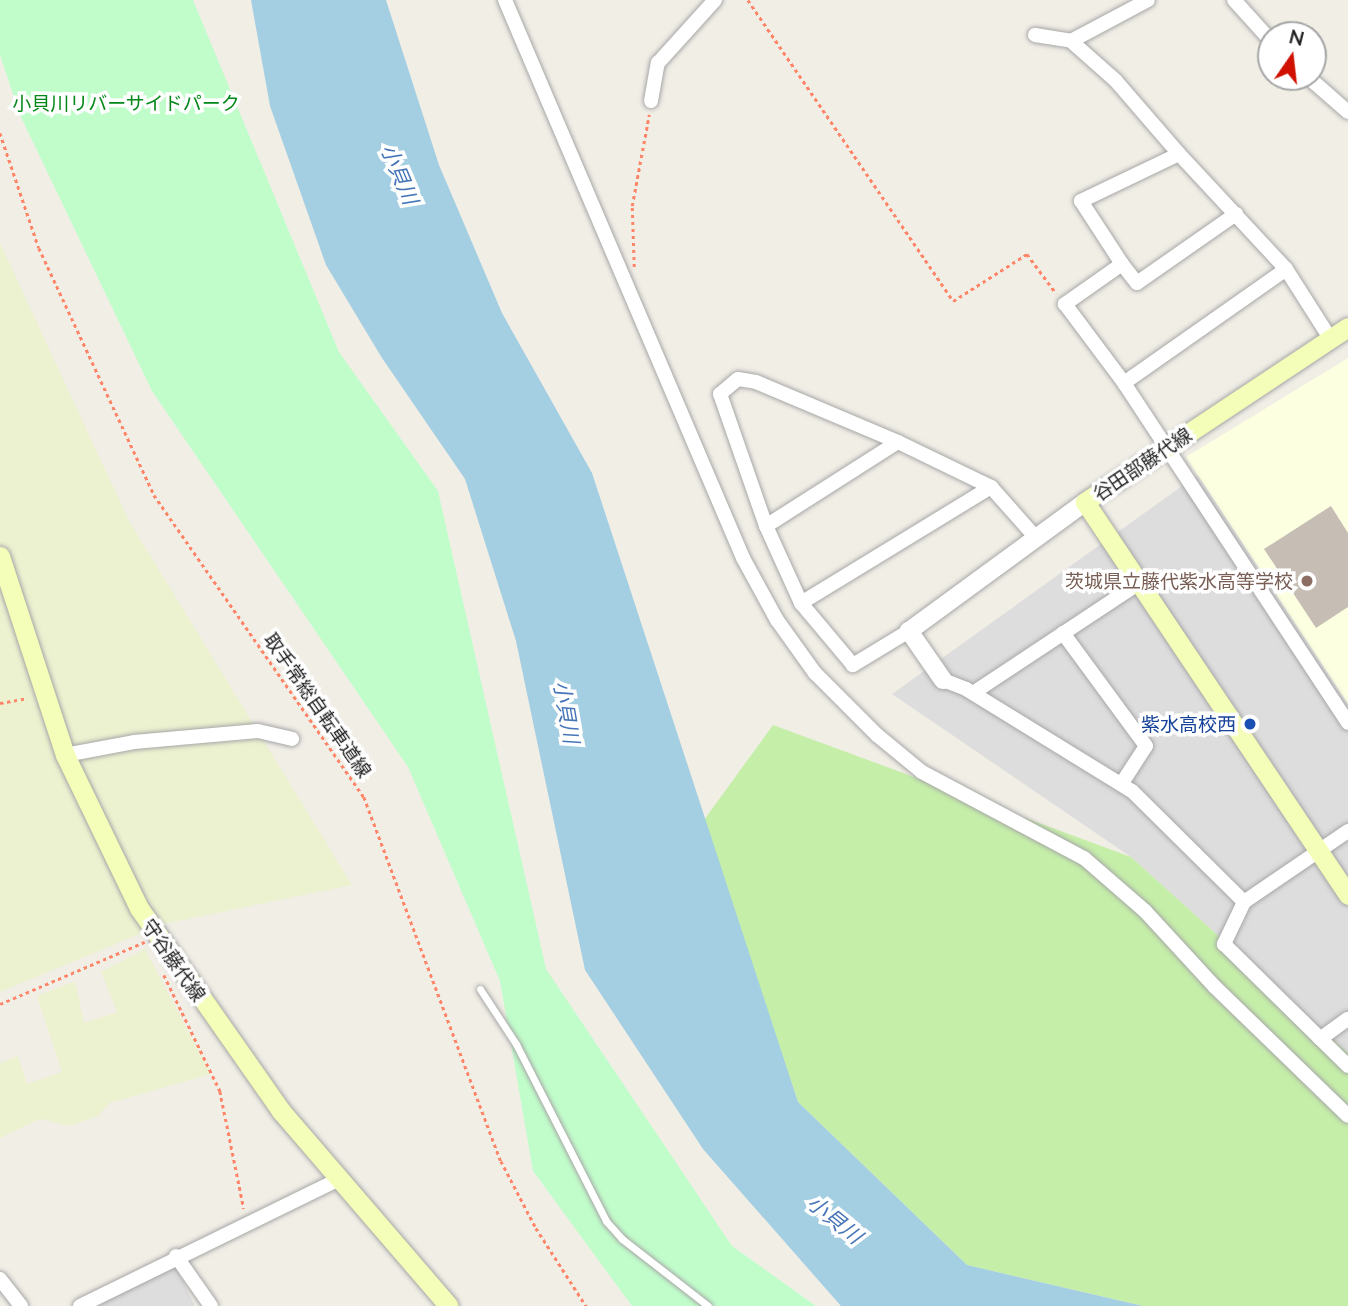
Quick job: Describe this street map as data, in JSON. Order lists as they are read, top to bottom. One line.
{"streets":{"main road":["谷田部藤代線","守谷藤代線"],"path":["取手常総自転車道線"]},"water":["小貝川"],"parks":["小貝川リバーサイドパーク"],"places":["茨城県立藤代紫水高等学校","紫水高校西"],"north":"top"}
